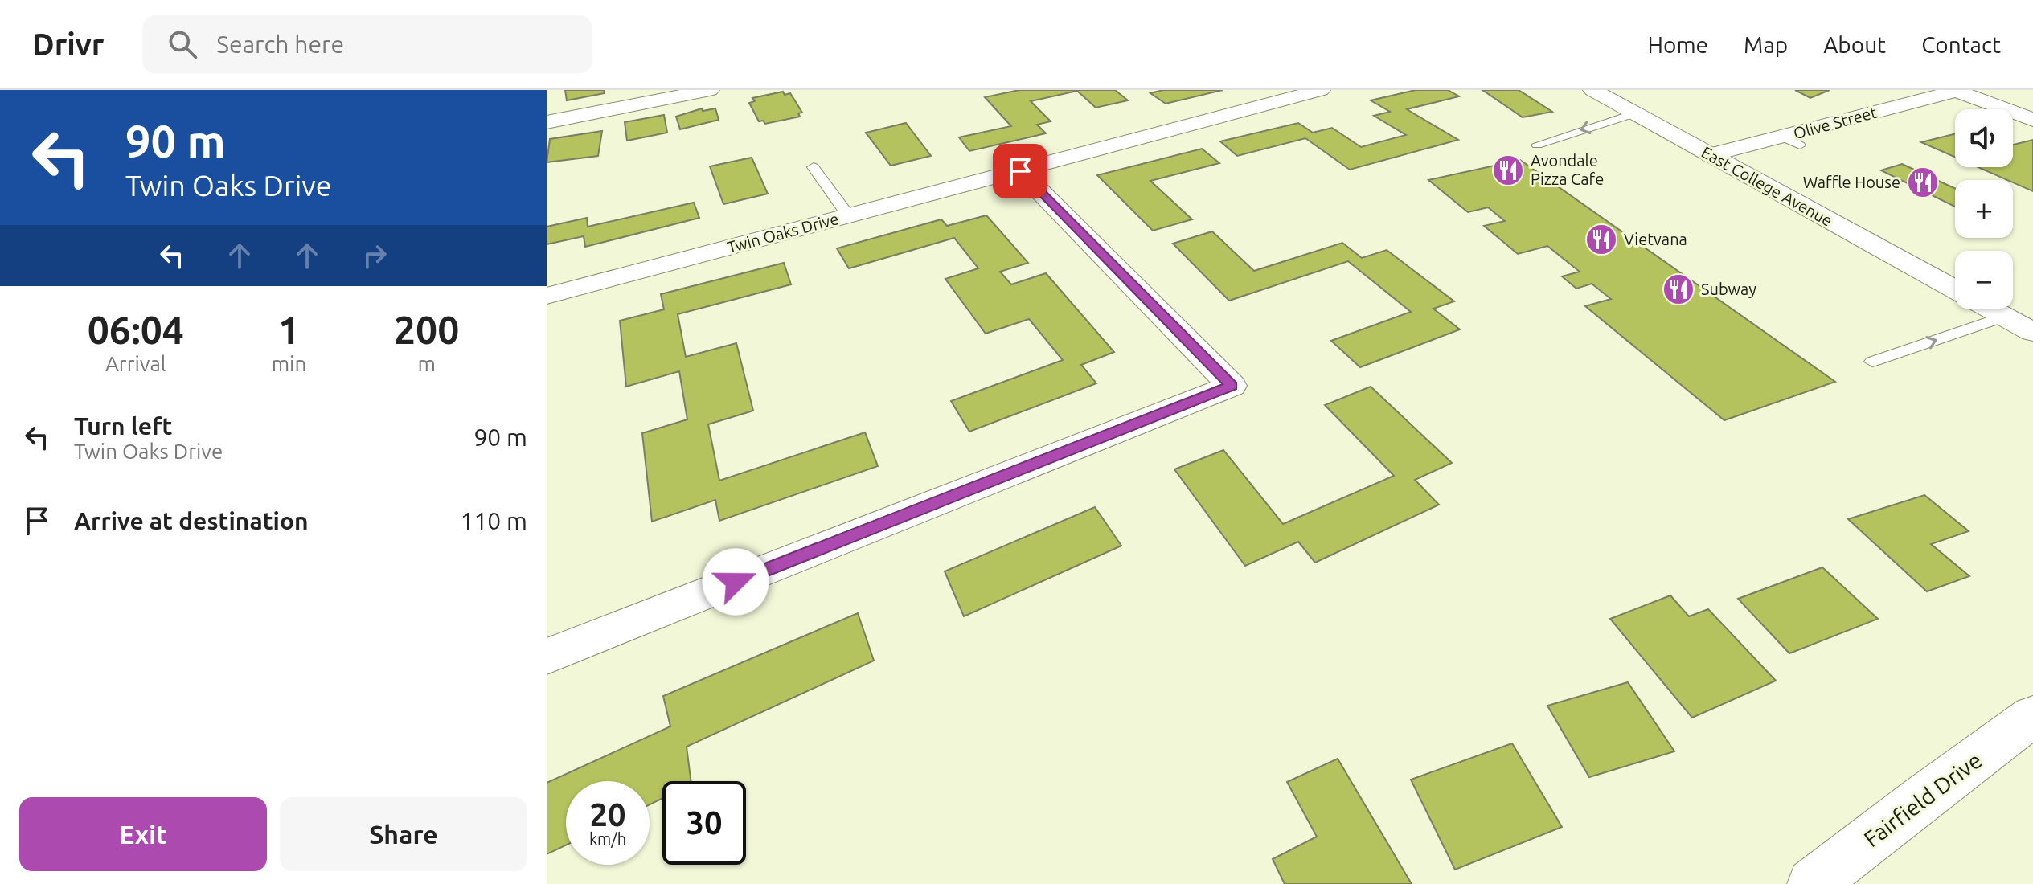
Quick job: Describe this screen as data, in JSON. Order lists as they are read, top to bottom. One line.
{"streets":{"street":["Olive Street","East College Avenue","Twin Oaks Drive","Fairfield Drive"]},"crossings":[["Olive Street","East College Avenue"]],"places":{"restaurant":["Avondale Pizza Cafe","Waffle House","Vietvana","Subway"]},"page":{"header":"Drivr","search":"Search here","nav":["Home","Map","About","Contact"],"turn":["90 m","Twin Oaks Drive"],"map_buttons":["+","−"],"eta":["06:04","Arrival","1","min","200","m"],"list":[{"name":"Turn left","note":"Twin Oaks Drive","value":"90 m"},{"name":"Arrive at destination","value":"110 m"}],"speed":"20 km/h","limit":"30","buttons":["Exit","Share"]}}
